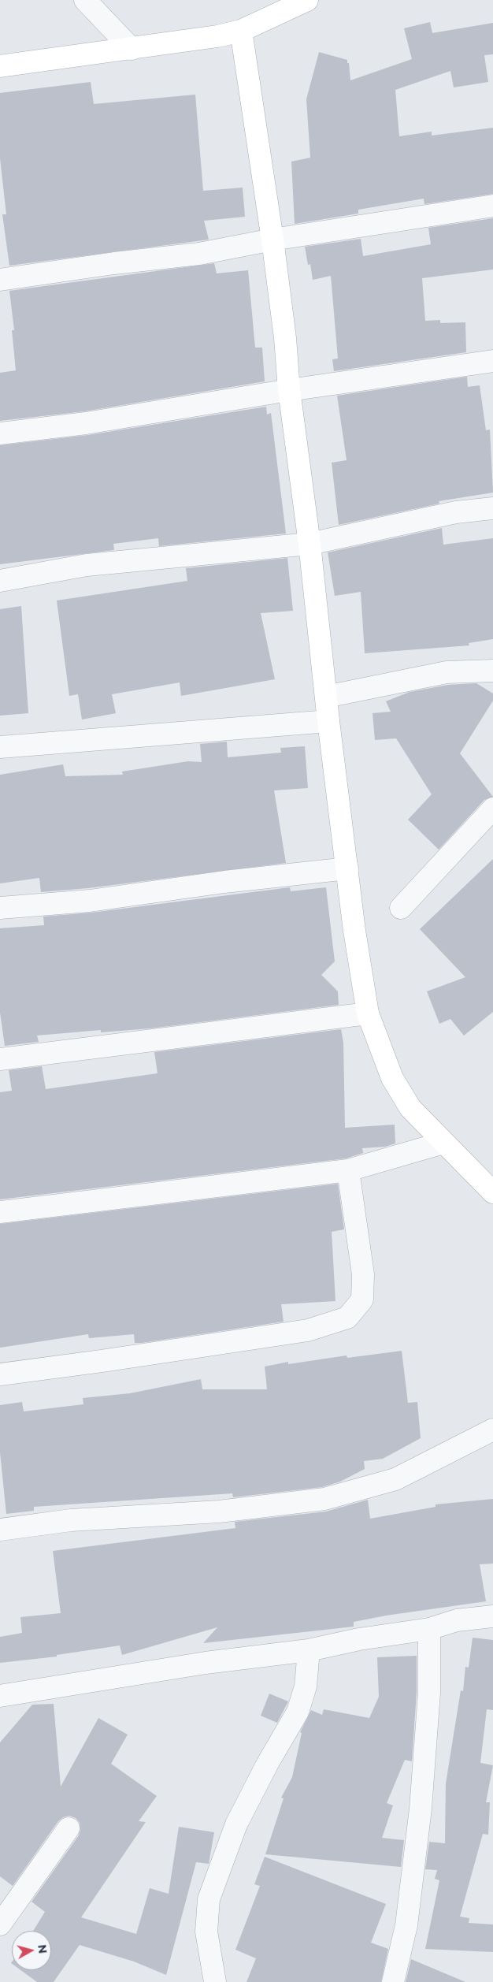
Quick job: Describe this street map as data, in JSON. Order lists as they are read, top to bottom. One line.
{"north":"right"}
